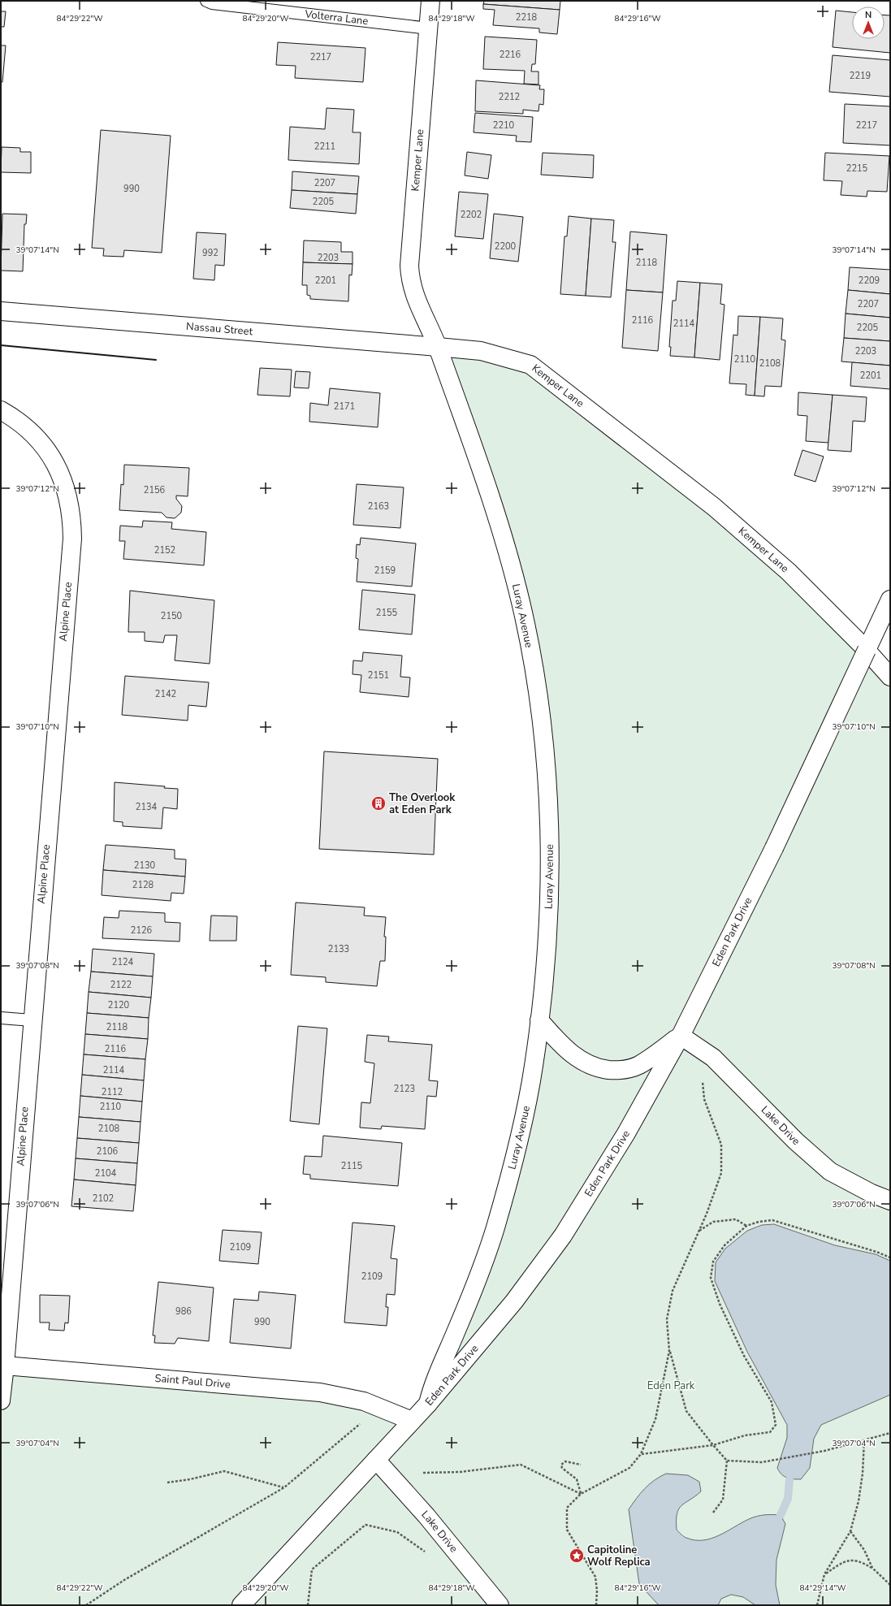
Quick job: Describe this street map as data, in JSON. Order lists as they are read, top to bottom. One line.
{"streets":{"street":["Kemper Lane","Nassau Street","Alpine Place","Luray Avenue","Eden Park Drive","Lake Drive","Saint Paul Drive"],"lane":["Volterra Lane"]},"crossings":[["Volterra Lane","Kemper Lane"],["Kemper Lane","Nassau Street"],["Kemper Lane","Luray Avenue"],["Nassau Street","Luray Avenue"],["Alpine Place","Saint Paul Drive"],["Luray Avenue","Eden Park Drive"],["Eden Park Drive","Lake Drive"],["Eden Park Drive","Saint Paul Drive"]],"parks":["Eden Park"],"places":{"building":["The Overlook at Eden Park"],"place":["Capitoline Wolf Replica"]},"house_numbers":["2218","2216","2217","2219","2212","2210","2217","2211","2215","2207","990","2205","2202","2200","992","2203","2118","2201","2209","2207","2116","2114","2205","2203","2110","2108","2201","2171","2156","2163","2152","2159","2155","2150","2151","2142","2134","2130","2128","2126","2133","2124","2122","2120","2118","2116","2114","2123","2112","2110","2108","2106","2115","2104","2102","2109","2109","986","990"],"north":"top","coordinates":["84°29'22\"W","84°29'20\"W","84°29'18\"W","84°29'16\"W","39°07'14\"N","39°07'12\"N","39°07'10\"N","39°07'08\"N","39°07'06\"N","39°07'04\"N","84°29'14\"W"]}
